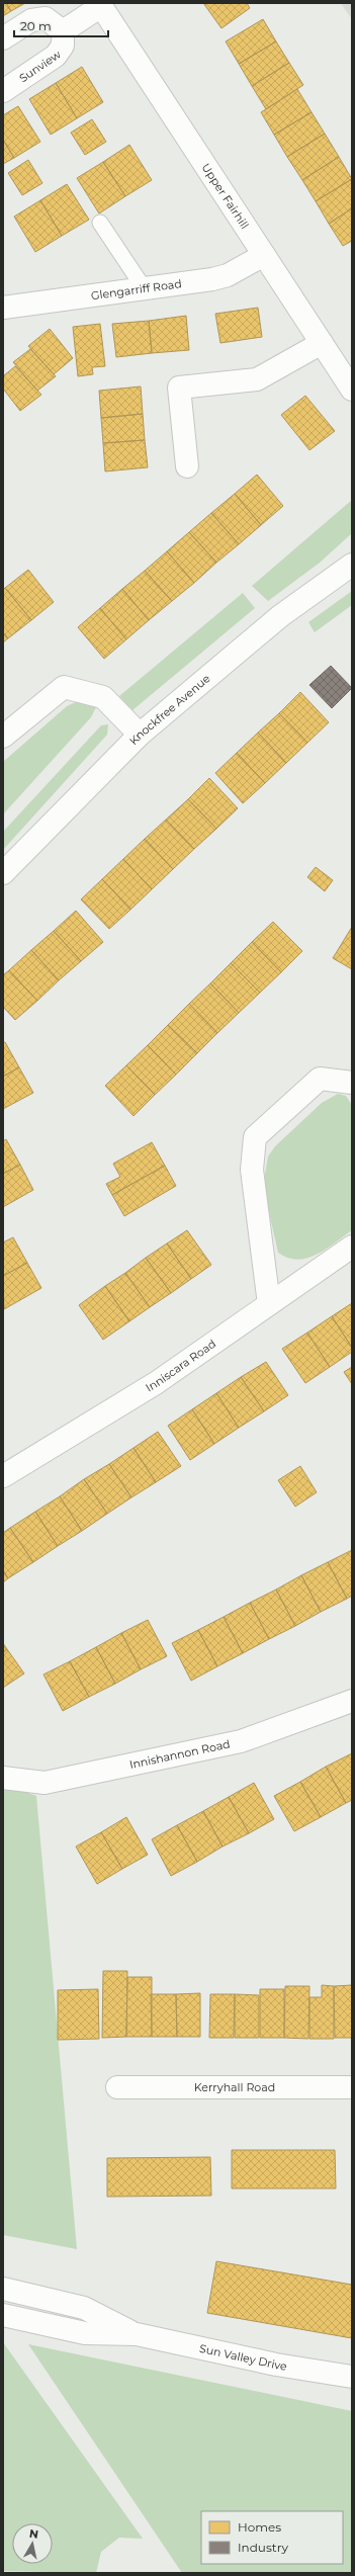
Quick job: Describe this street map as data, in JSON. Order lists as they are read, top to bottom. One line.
{"streets":{"street":["Sunview","Upper Fairhill","Glengarriff Road","Knockfree Avenue","Inniscara Road","Innishannon Road","Kerryhall Road","Sun Valley Drive"]},"crossings":[["Sunview","Upper Fairhill"],["Upper Fairhill","Glengarriff Road"]],"legend":["Homes","Industry"],"scale_bar":"20 m","north":"top"}
